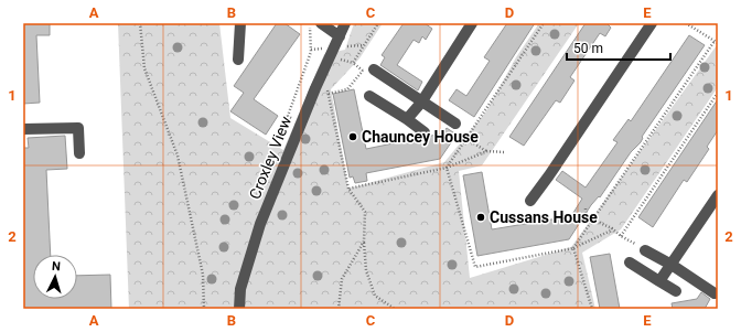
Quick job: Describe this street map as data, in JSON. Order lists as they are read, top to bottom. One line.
{"streets":{"street":["Croxley View"]},"places":["Chauncey House","Cussans House"],"scale_bar":"50 m","north":"top","grid":{"columns":["A","B","C","D","E"],"rows":["1","2"]}}
